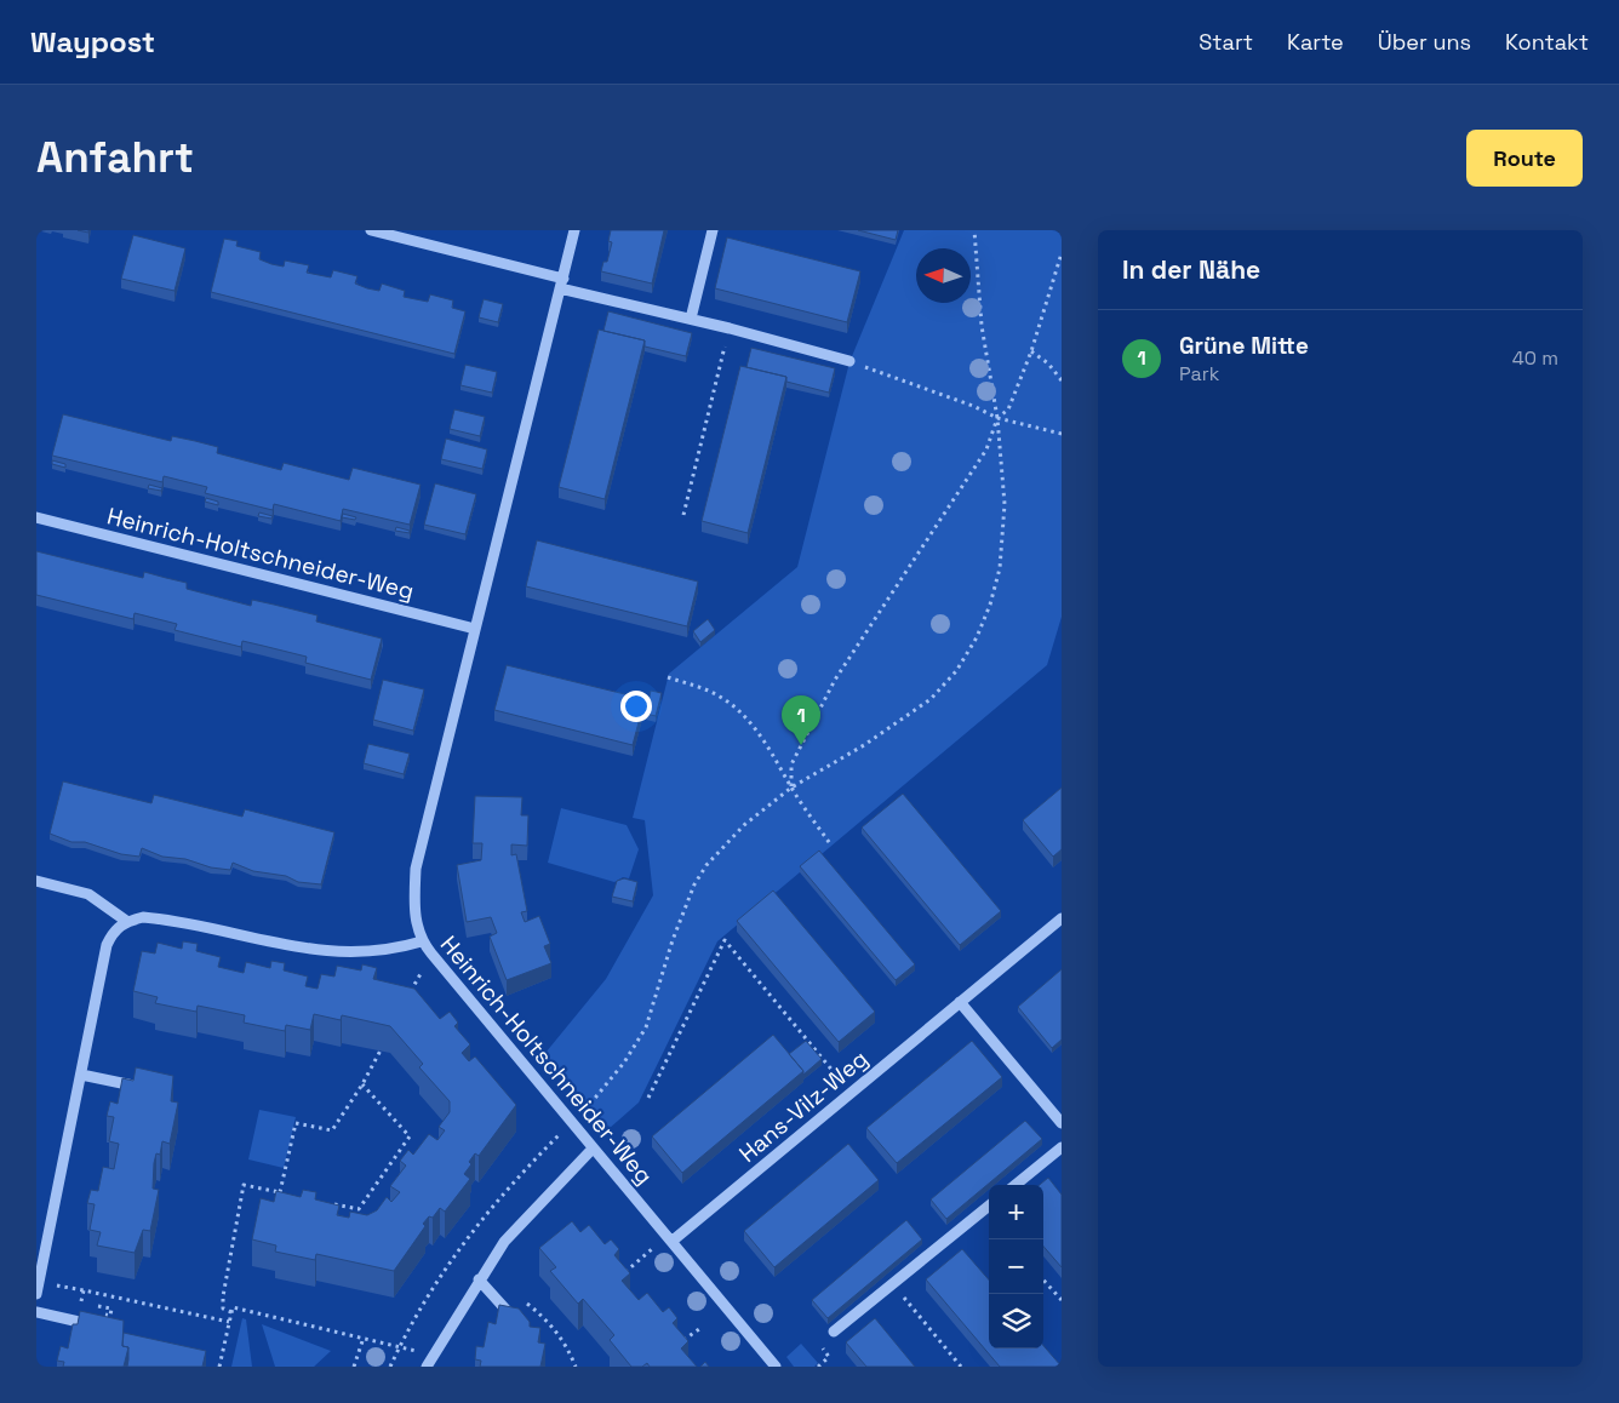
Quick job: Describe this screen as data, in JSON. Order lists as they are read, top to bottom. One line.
{"streets":{"street":["Heinrich-Holtschneider-Weg","Hans-Vilz-Weg"]},"crossings":[["Heinrich-Holtschneider-Weg","Hans-Vilz-Weg"]],"north":"left","page":{"header":"Waypost","nav":["Start","Karte","Über uns","Kontakt"],"buttons":"Route","title":"Anfahrt","heading":"In der Nähe","list":[{"mark":"1","name":"Grüne Mitte","note":"Park","value":"40 m"}],"pins":"1","map_buttons":["+","−"]}}
